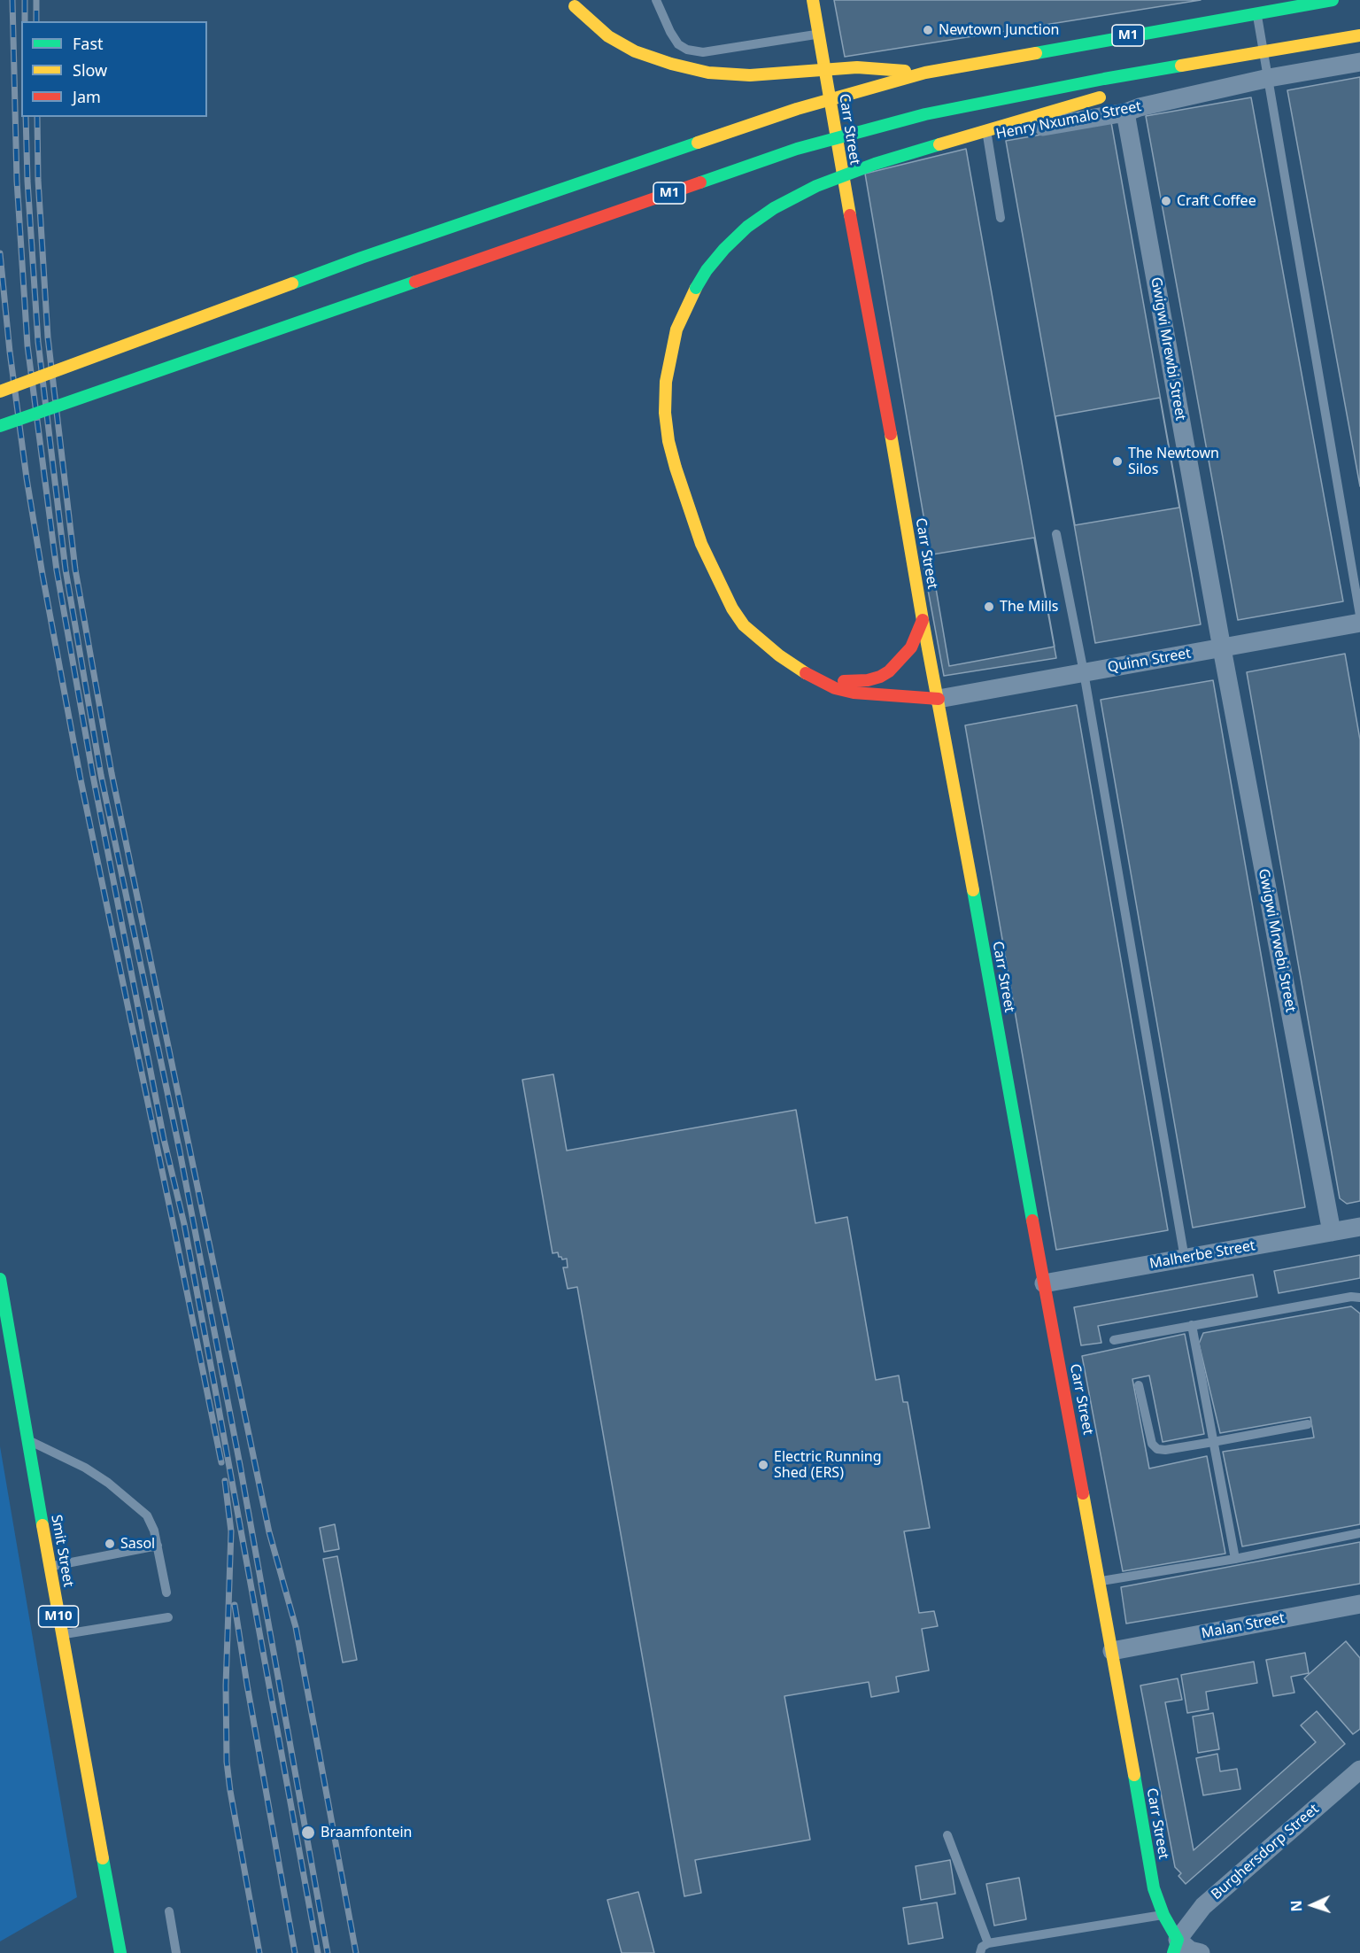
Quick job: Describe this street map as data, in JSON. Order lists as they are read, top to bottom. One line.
{"streets":{"main road":["M1","Carr Street","Smit Street","M10"],"street":["Henry Nxumalo Street","Gwigwi Mrewbi Street","Quinn Street","Gwigwi Mrwebi Street","Malherbe Street","Malan Street","Burghersdorp Street"]},"crossings":[["Henry Nxumalo Street","Carr Street"],["Henry Nxumalo Street","Gwigwi Mrewbi Street"],["Carr Street","Quinn Street"],["Carr Street","Malherbe Street"],["Carr Street","Malan Street"],["Carr Street","Burghersdorp Street"],["Gwigwi Mrewbi Street","Quinn Street"],["Gwigwi Mrewbi Street","Gwigwi Mrwebi Street"],["Quinn Street","Gwigwi Mrwebi Street"],["Gwigwi Mrwebi Street","Malherbe Street"]],"places":["Newtown Junction","Craft Coffee","The Newtown Silos","The Mills","Electric Running Shed (ERS)","Sasol","Braamfontein"],"legend":["Fast","Slow","Jam"],"north":"left"}
